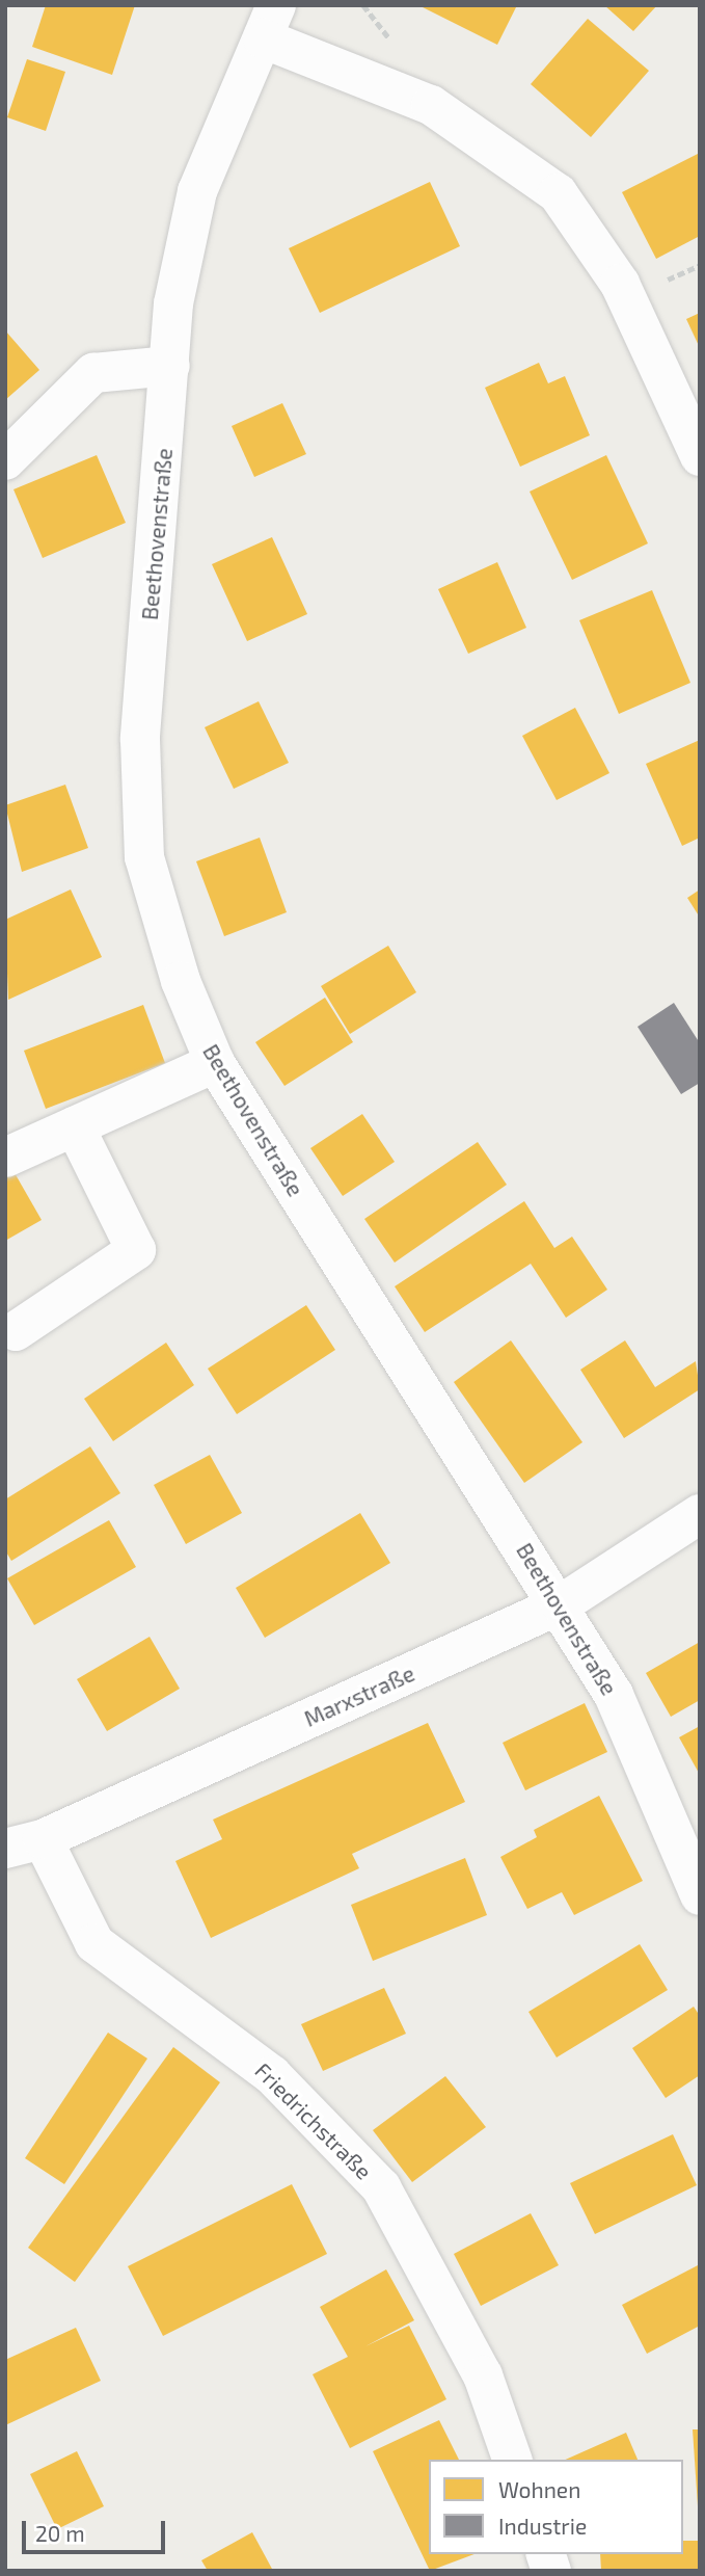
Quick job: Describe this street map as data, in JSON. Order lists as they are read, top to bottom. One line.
{"streets":{"street":["Beethovenstraße","Marxstraße","Friedrichstraße"]},"crossings":[["Beethovenstraße","Marxstraße"],["Marxstraße","Friedrichstraße"]],"legend":["Wohnen","Industrie"],"scale_bar":"20 m"}
